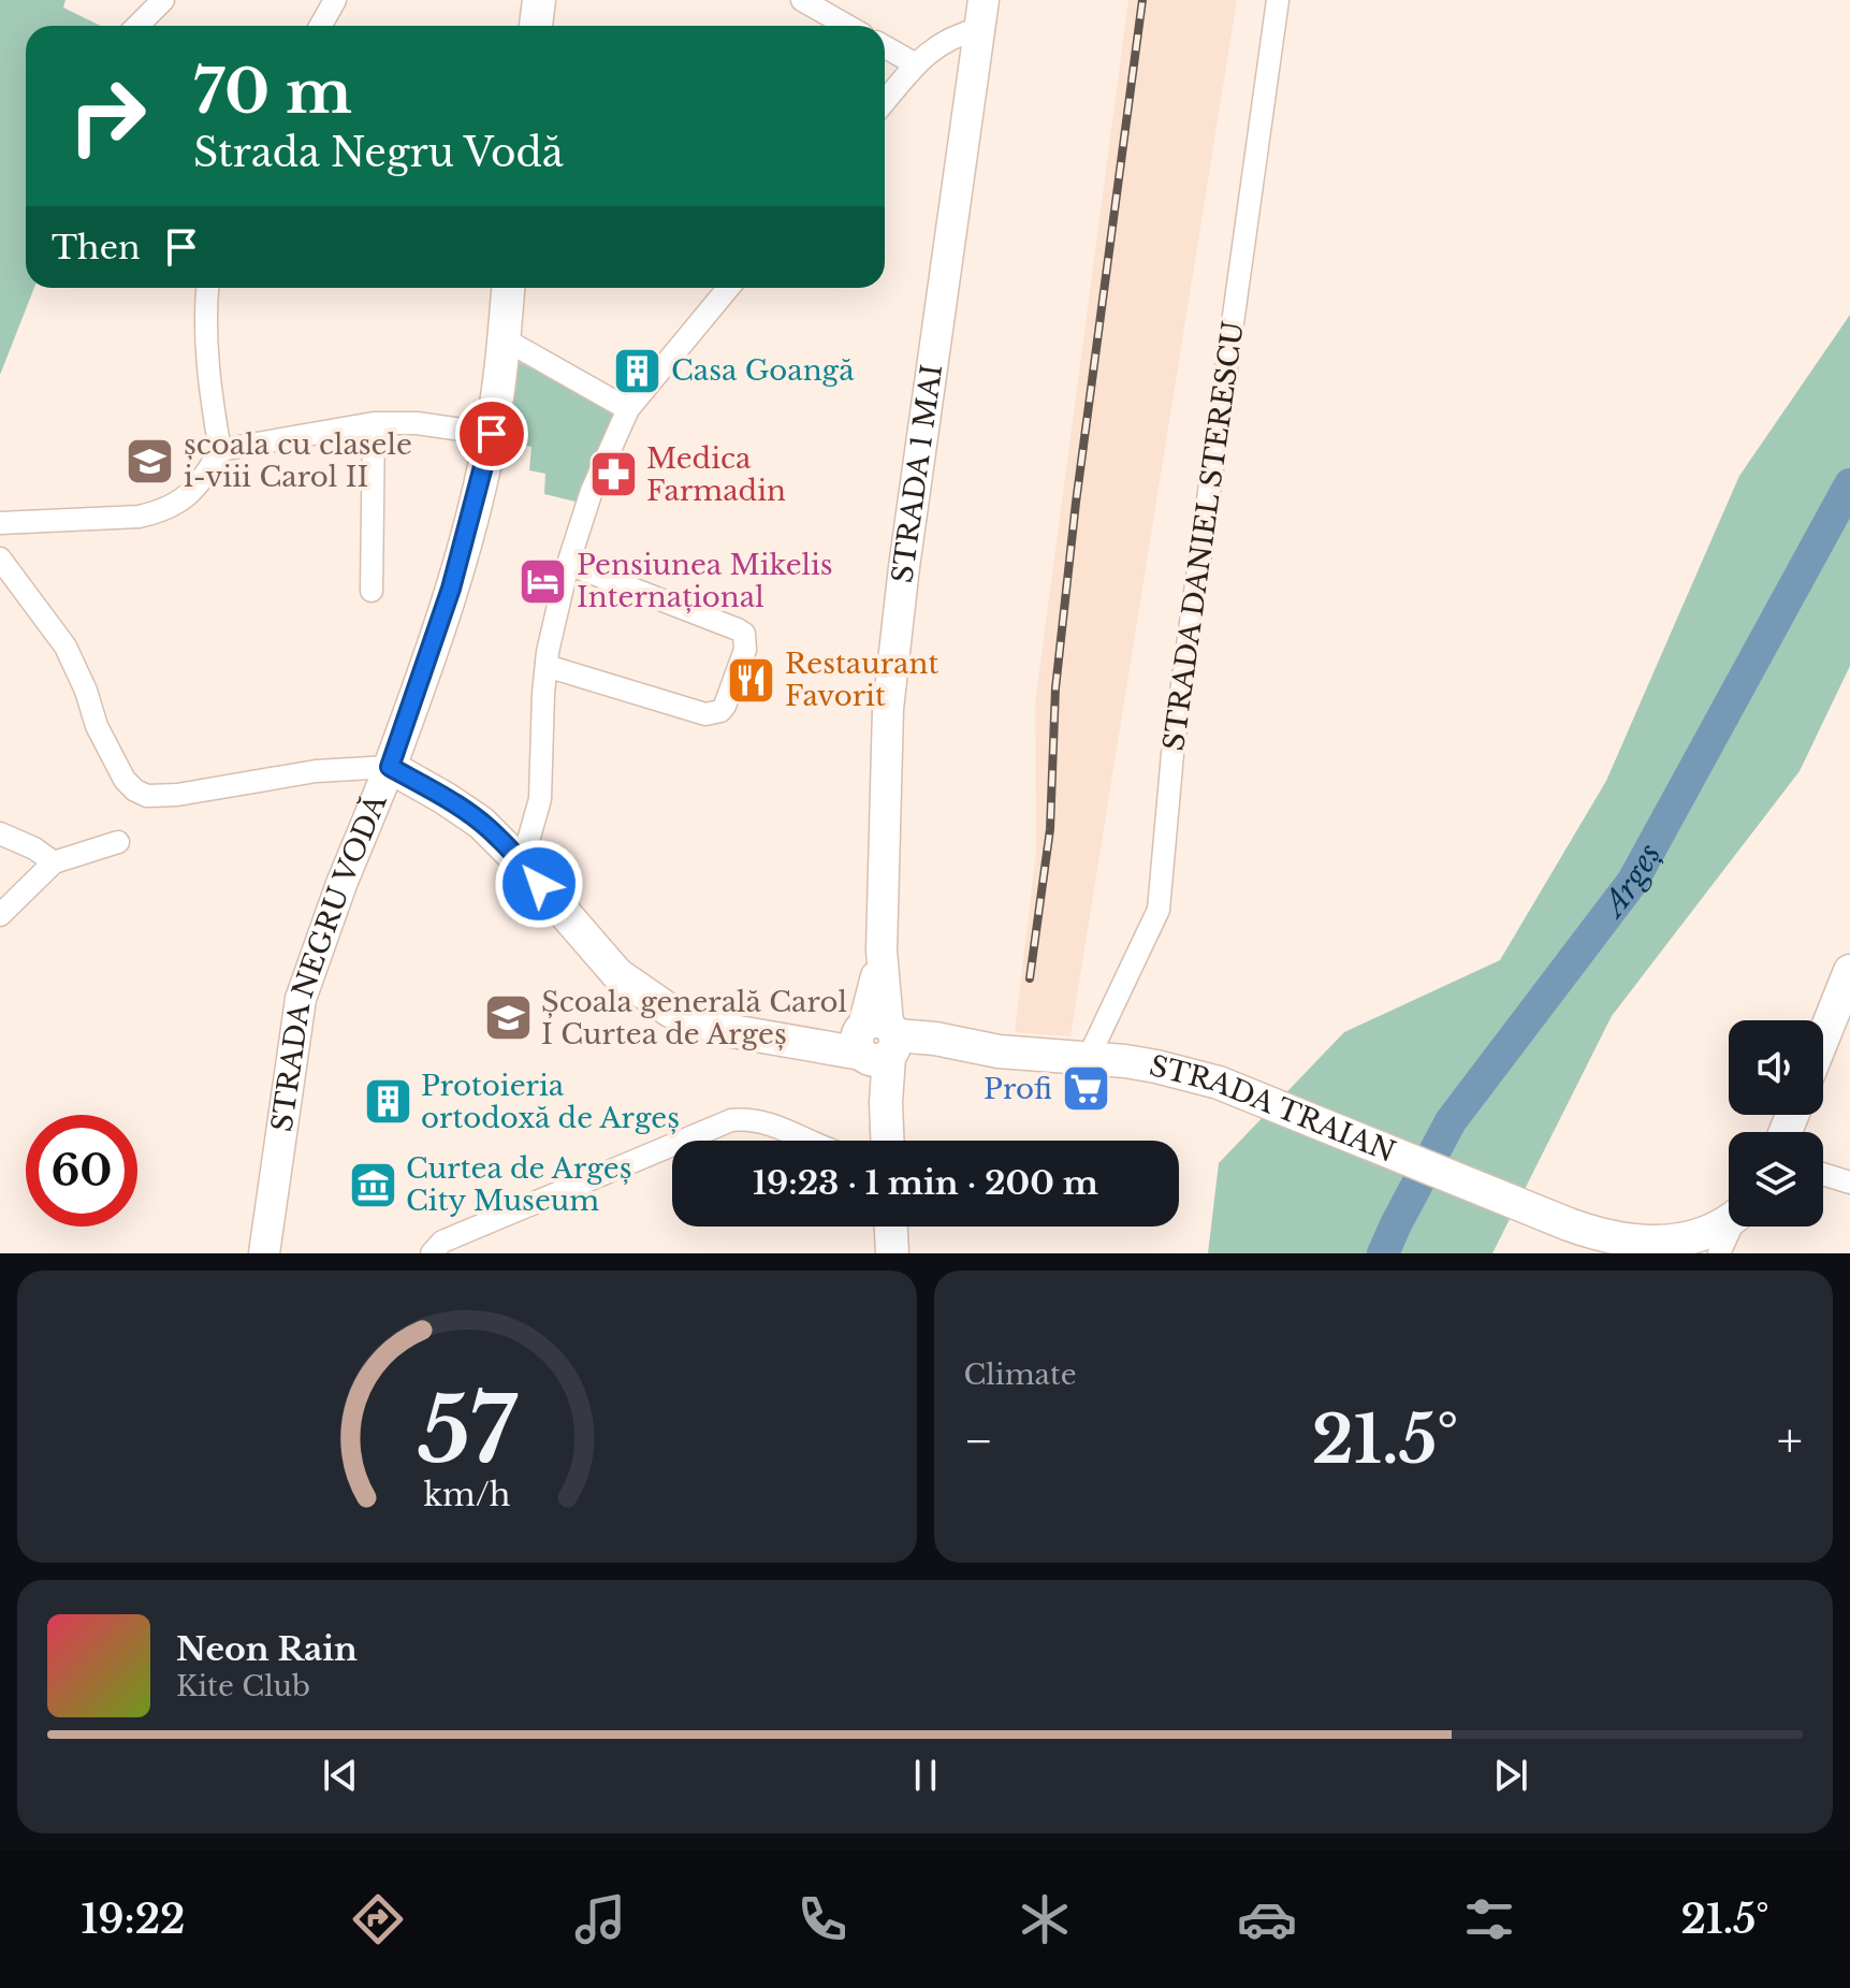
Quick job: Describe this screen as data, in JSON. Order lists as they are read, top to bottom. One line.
{"streets":{"main road":["STRADA 1 MAI","STRADA NEGRU VODĂ","STRADA TRAIAN"],"street":["STRADA DANIEL STERESCU"]},"crossings":[["STRADA 1 MAI","STRADA TRAIAN"],["STRADA DANIEL STERESCU","STRADA TRAIAN"],["STRADA NEGRU VODĂ","STRADA TRAIAN"]],"water":["Argeș"],"places":{"building":["Casa Goangă","Protoieria ortodoxă de Argeș"],"school or university":["școala cu clasele i-viii Carol II","Școala generală Carol I Curtea de Argeș"],"pharmacy":["Medica Farmadin"],"hotel":["Pensiunea Mikelis Internațional"],"restaurant":["Restaurant Favorit"],"supermarket":["Profi"],"museum":["Curtea de Argeș City Museum"]},"page":{"turn":["70 m","Strada Negru Vodă"],"then":"Then","limit":"60","trip":"19:23 · 1 min · 200 m","tile":"Climate","heat":["−","21.5°","+"],"song":["Neon Rain","Kite Club"],"tabs":["19:22","21.5°"],"gauge":["57","km/h"]}}
